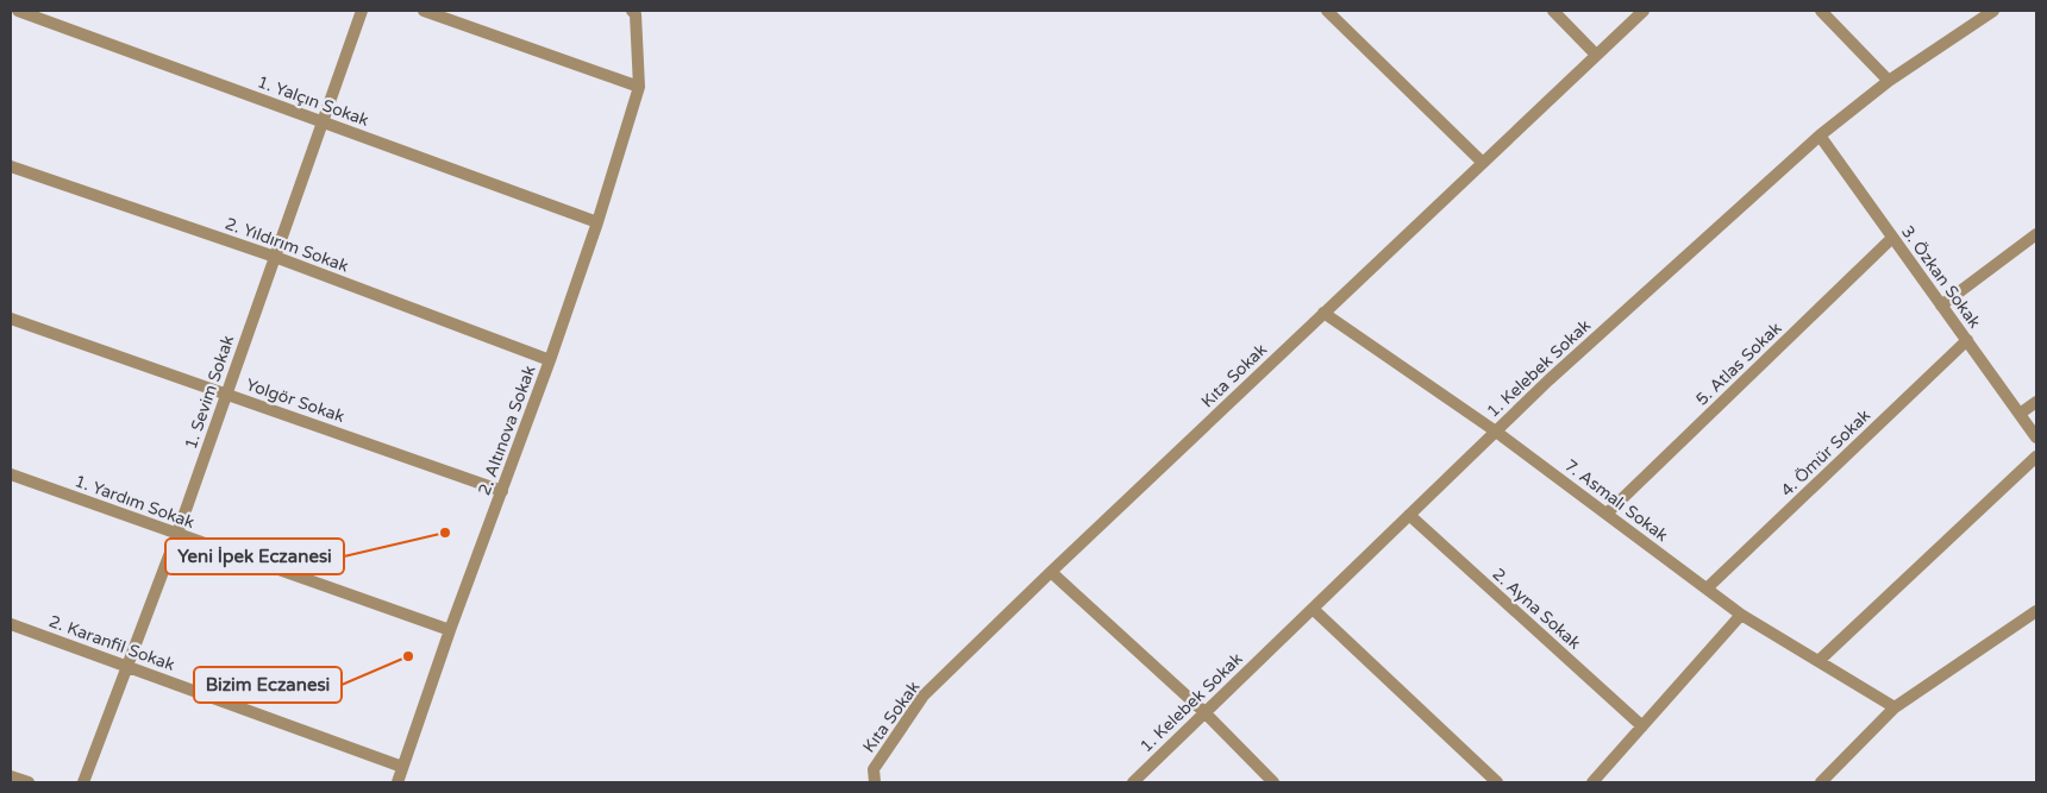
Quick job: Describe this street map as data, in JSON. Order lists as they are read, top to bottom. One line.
{"streets":{"street":["1. Yalçın Sokak","2. Yıldırım Sokak","3. Özkan Sokak","5. Atlas Sokak","1. Kelebek Sokak","Kıta Sokak","1. Sevim Sokak","Yolgör Sokak","2. Altınova Sokak","4. Ömür Sokak","7. Asmalı Sokak","1. Yardım Sokak","2. Ayna Sokak","2. Karanfil Sokak"]},"crossings":[["1. Yalçın Sokak","1. Sevim Sokak"],["1. Yalçın Sokak","2. Altınova Sokak"],["2. Yıldırım Sokak","1. Sevim Sokak"],["2. Yıldırım Sokak","2. Altınova Sokak"],["3. Özkan Sokak","5. Atlas Sokak"],["3. Özkan Sokak","1. Kelebek Sokak"],["3. Özkan Sokak","4. Ömür Sokak"],["5. Atlas Sokak","7. Asmalı Sokak"],["1. Kelebek Sokak","7. Asmalı Sokak"],["1. Kelebek Sokak","2. Ayna Sokak"],["Kıta Sokak","7. Asmalı Sokak"],["1. Sevim Sokak","Yolgör Sokak"],["1. Sevim Sokak","1. Yardım Sokak"],["1. Sevim Sokak","2. Karanfil Sokak"],["Yolgör Sokak","2. Altınova Sokak"],["2. Altınova Sokak","1. Yardım Sokak"],["2. Altınova Sokak","2. Karanfil Sokak"],["4. Ömür Sokak","7. Asmalı Sokak"]],"places":["Yeni İpek Eczanesi","Bizim Eczanesi"]}
